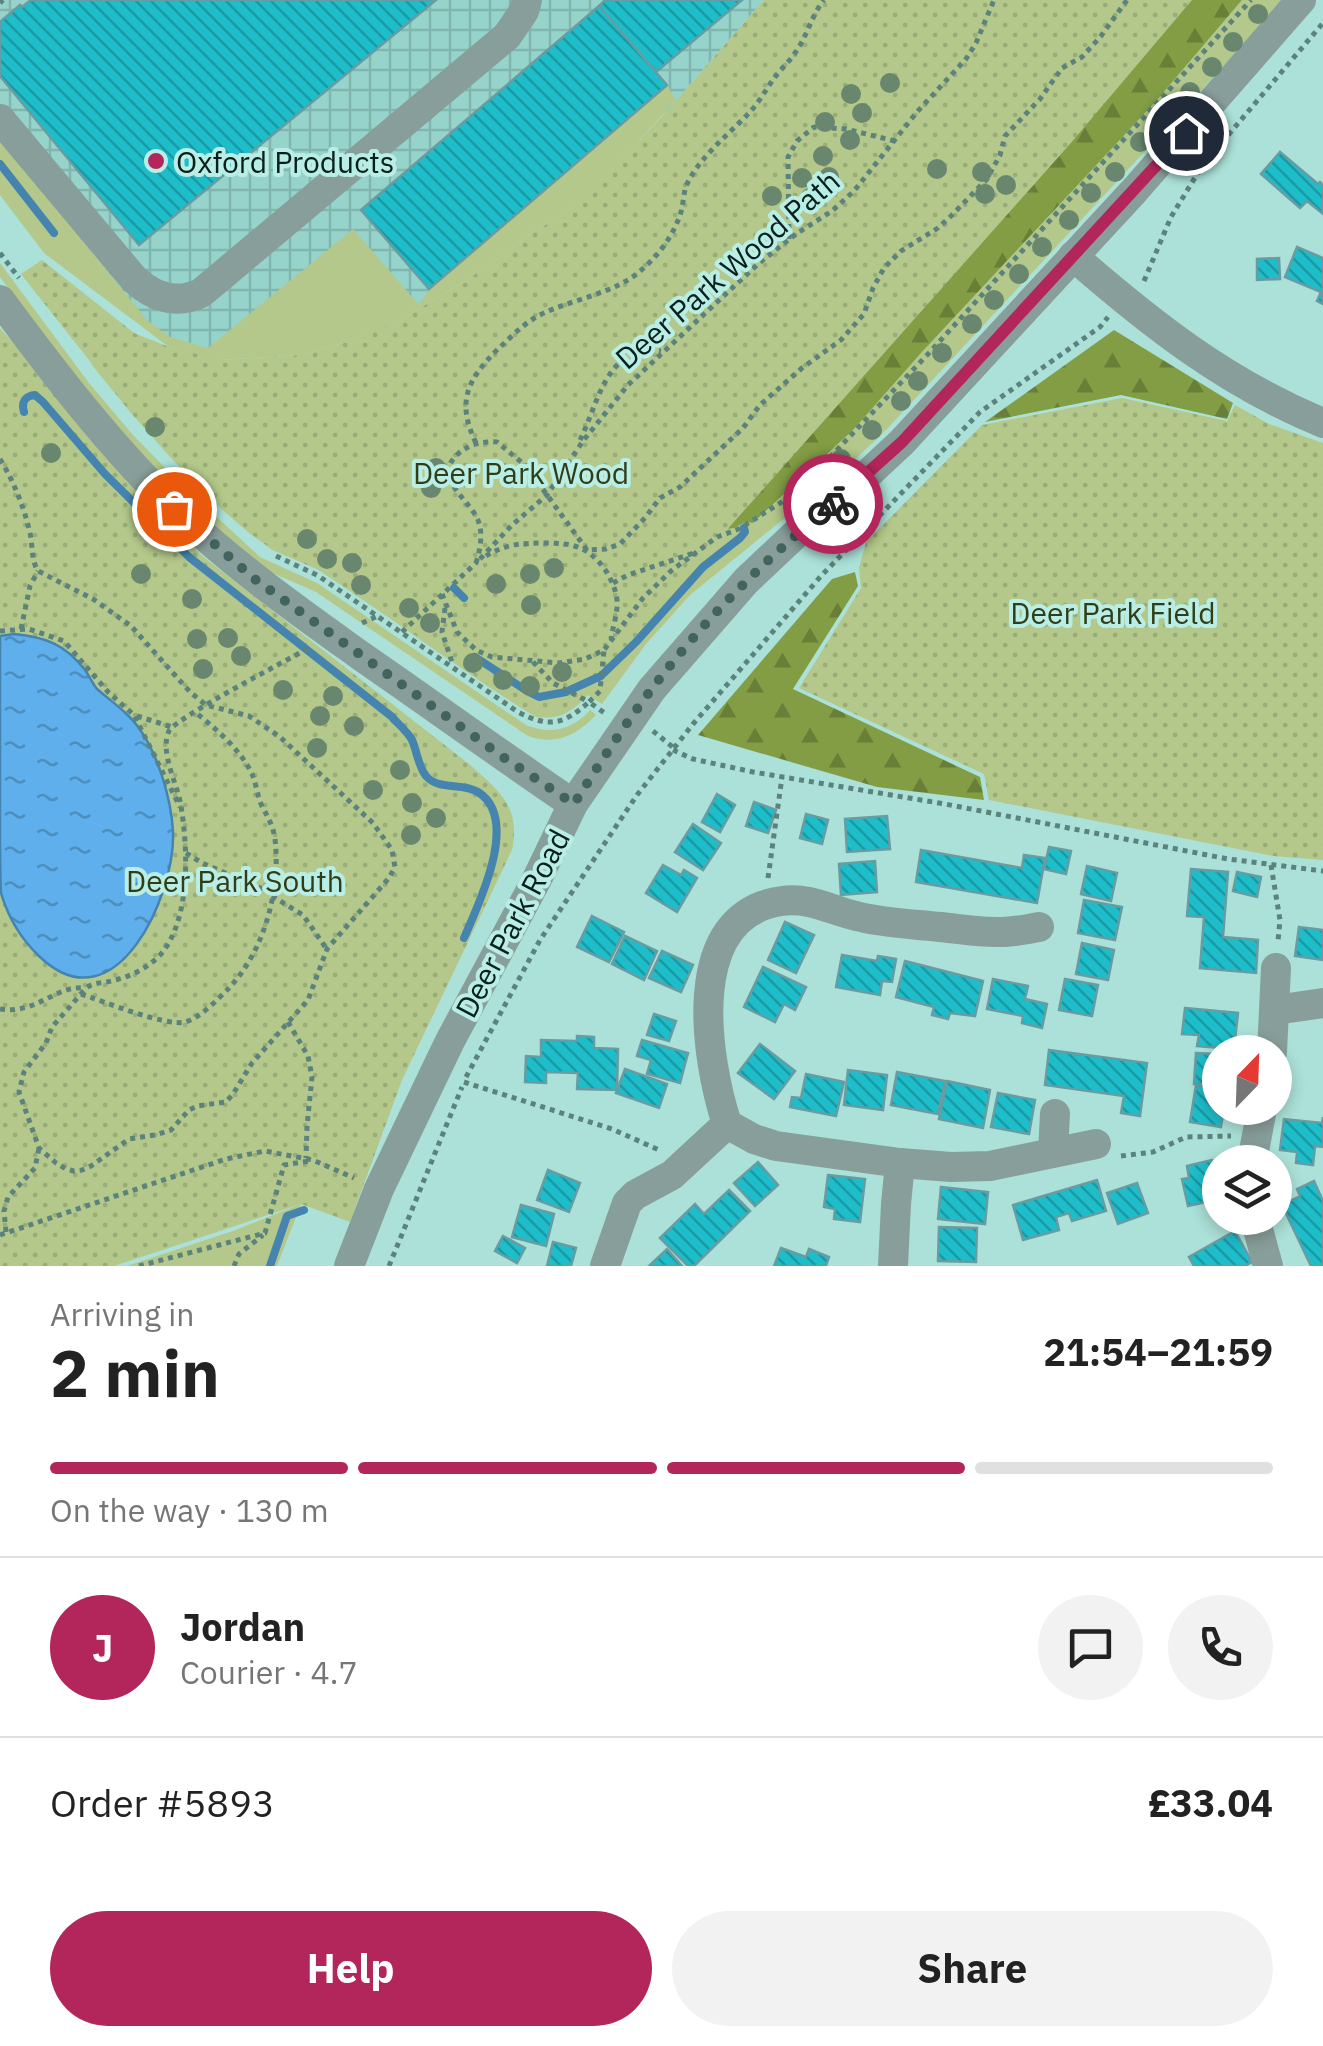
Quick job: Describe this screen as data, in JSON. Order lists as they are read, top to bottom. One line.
{"streets":{"street":["Deer Park Road"],"path":["Deer Park Wood Path"]},"parks":["Deer Park Wood","Deer Park Field","Deer Park South"],"places":["Oxford Products"],"north":"top right","page":{"heading":["2 min","Arriving in","21:54–21:59"],"panel":["Jordan","Courier · 4.7","Order #5893","£33.04"],"bar":"On the way · 130 m","round":"J","buttons":["Help","Share"]}}
